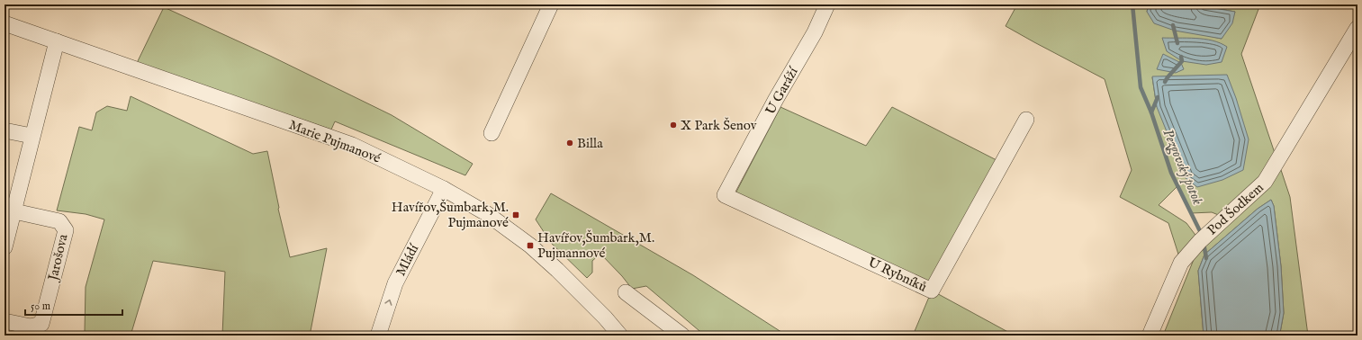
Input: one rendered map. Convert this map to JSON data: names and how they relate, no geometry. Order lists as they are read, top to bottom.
{
  "streets": {
    "street": [
      "U Garáží",
      "Marie Pujmanové",
      "Pod Šodkem",
      "Jarošova",
      "Mládí",
      "U Rybníků"
    ]
  },
  "crossings": [
    ["U Garáží", "U Rybníků"],
    ["Marie Pujmanové", "Mládí"]
  ],
  "one_way": ["Mládí"],
  "water": ["Pezgovský potok"],
  "places": {
    "other": ["X Park Šenov", "Billa"],
    "transit": ["Havířov,Šumbark,M. Pujmanové", "Havířov,Šumbark,M. Pujmannové"]
  },
  "scale_bar": "50 m"
}
